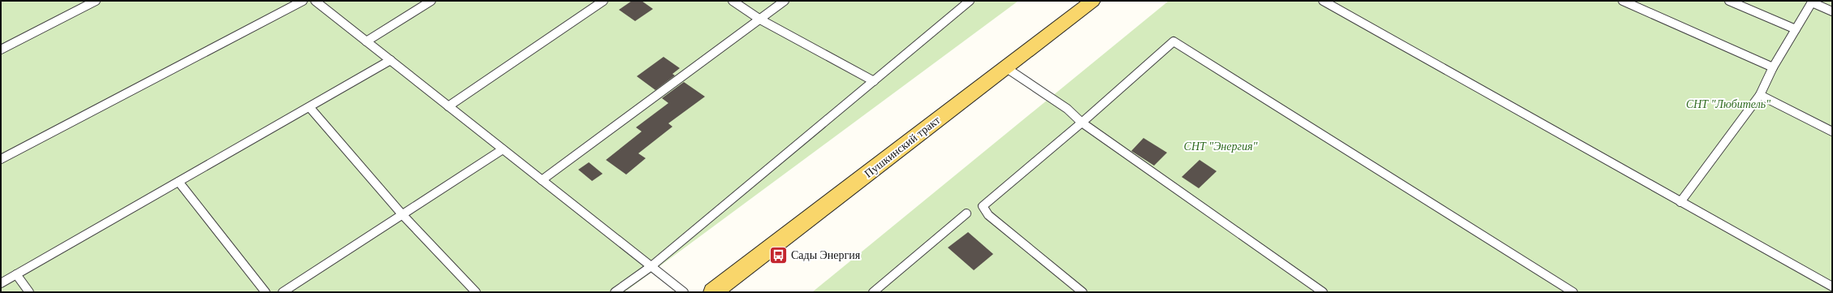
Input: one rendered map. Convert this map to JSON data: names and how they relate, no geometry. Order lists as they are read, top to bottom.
{
  "streets": {
    "main road": ["Пушкинский тракт"]
  },
  "parks": ["СНТ \"Любитель\"", "СНТ \"Энергия\""],
  "places": {
    "bus stop": ["Сады Энергия"]
  }
}
